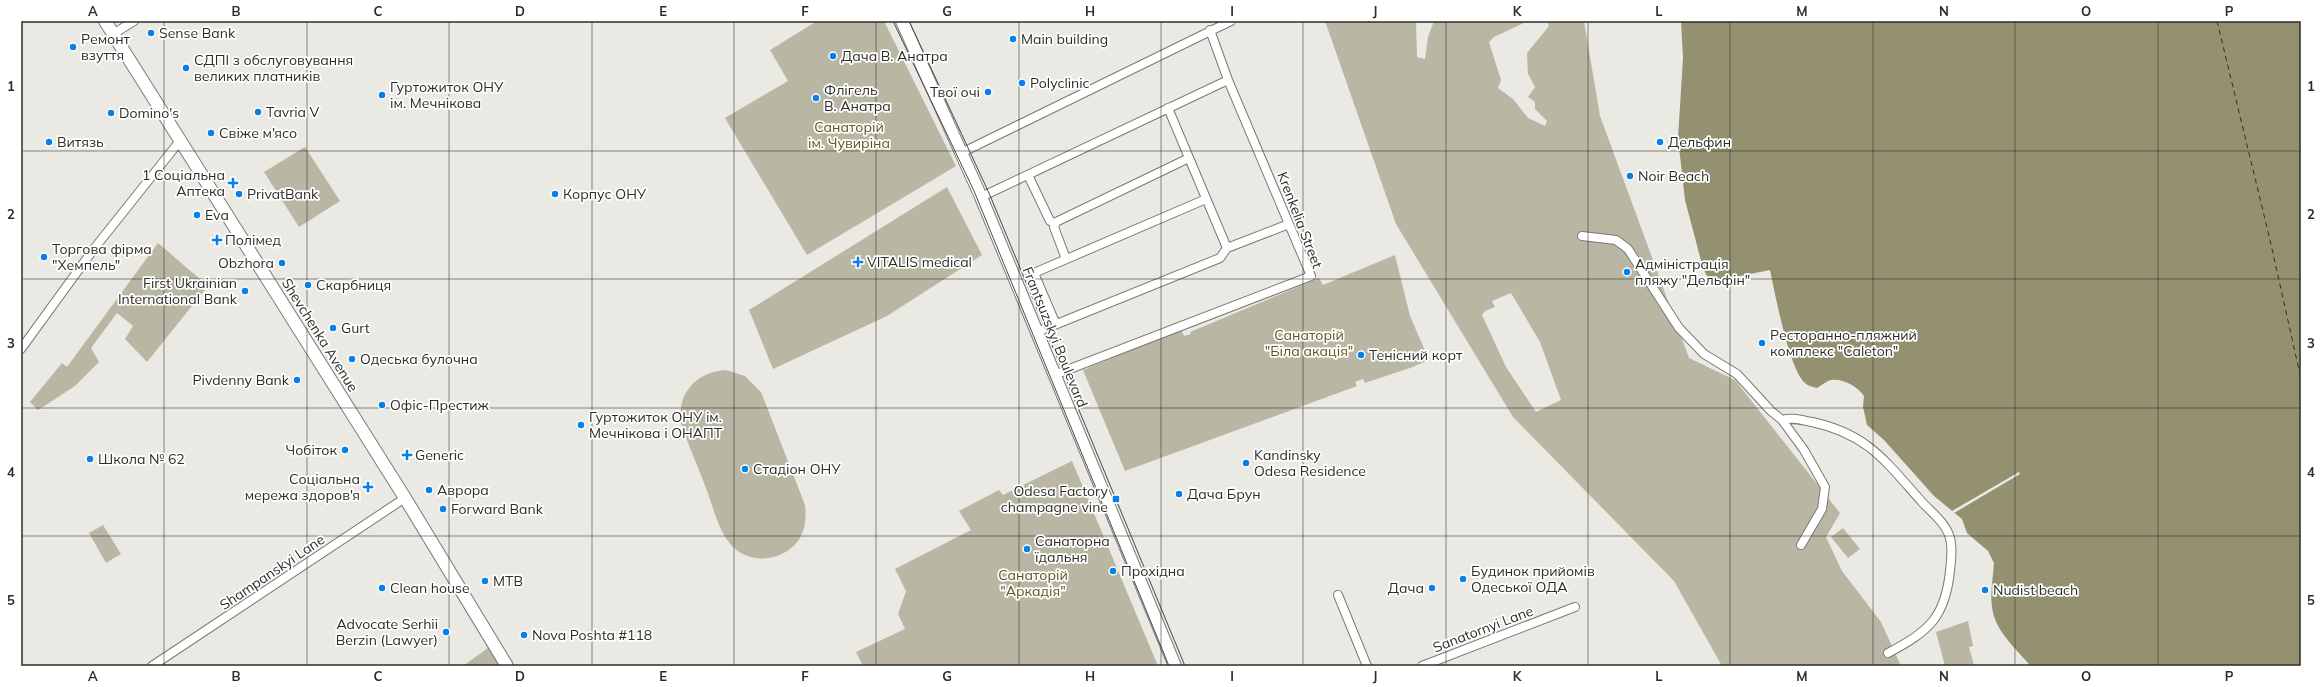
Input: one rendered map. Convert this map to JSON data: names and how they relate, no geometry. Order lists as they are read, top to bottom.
{
  "streets": {
    "main road": ["Shevchenka Avenue", "Frantsuzskyi Boulevard"],
    "street": ["Krenkelia Street", "Shampanskyi Lane", "Sanatornyi Lane"]
  },
  "crossings": [
    ["Krenkelia Street", "Frantsuzskyi Boulevard"],
    ["Shevchenka Avenue", "Shampanskyi Lane"]
  ],
  "parks": ["Санаторій ім. Чувиріна", "Санаторій \"Біла акація\"", "Санаторій \"Аркадія\""],
  "places": {
    "other": [
      "Sense Bank",
      "Main building",
      "Ремонт взуття",
      "Дача В. Анатра",
      "СДПІ з обслуговування великих платників",
      "Polyclinic",
      "Твої очі",
      "Гуртожиток ОНУ ім. Мечнікова",
      "Флігель В. Анатра",
      "Tavria V",
      "Domino's",
      "Свіже м'ясо",
      "Витязь",
      "Дельфин",
      "Noir Beach",
      "PrivatBank",
      "Корпус ОНУ",
      "Eva",
      "Торгова фірма \"Хемпель\"",
      "Obzhora",
      "Адміністрація пляжу \"Дельфін\"",
      "Скарбниця",
      "First Ukrainian International Bank",
      "Gurt",
      "Ресторанно-пляжний комплекс \"Caleton\"",
      "Тенісний корт",
      "Одеська булочна",
      "Pivdenny Bank",
      "Офіс-Престиж",
      "Гуртожиток ОНУ ім. Мечнікова і ОНАПТ",
      "Чобіток",
      "Школа № 62",
      "Kandinsky Odesa Residence",
      "Стадіон ОНУ",
      "Аврора",
      "Дача Брун",
      "Forward Bank",
      "Санаторна їдальня",
      "Прохідна",
      "Будинок прийомів Одеської ОДА",
      "МТВ",
      "Clean house",
      "Дача",
      "Nudist beach",
      "Advocate Serhii Berzin (Lawyer)",
      "Nova Poshta #118"
    ],
    "health": [
      "1 Соціальна Аптека",
      "Полімед",
      "VITALIS medical",
      "Generic",
      "Соціальна мережа здоров'я"
    ],
    "transit": ["Odesa Factory champagne vine"]
  },
  "grid": {
    "columns": [
      "A",
      "B",
      "C",
      "D",
      "E",
      "F",
      "G",
      "H",
      "I",
      "J",
      "K",
      "L",
      "M",
      "N",
      "O",
      "P"
    ],
    "rows": [
      "1",
      "2",
      "3",
      "4",
      "5"
    ]
  }
}
